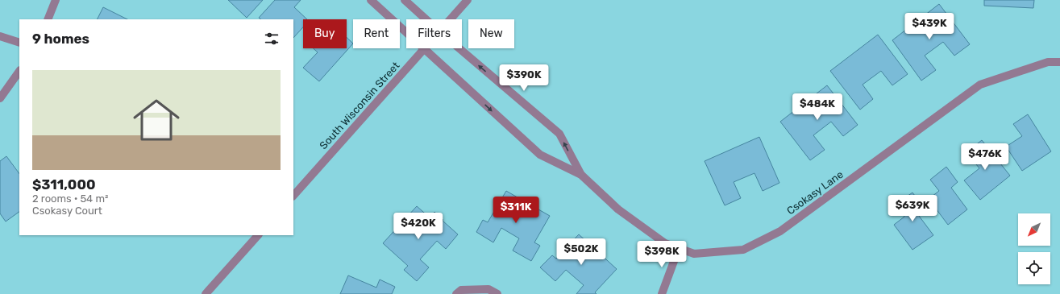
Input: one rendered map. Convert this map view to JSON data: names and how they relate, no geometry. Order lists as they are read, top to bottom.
{
  "streets": {
    "street": ["South Wisconsin Street", "Csokasy Lane"]
  },
  "crossings": [
    ["South Wisconsin Street", "Csokasy Lane"]
  ],
  "north": "bottom left",
  "page": {
    "price": [
      "$439K",
      "$390K",
      "$484K",
      "$476K",
      "$639K",
      "$311K",
      "$420K",
      "$502K",
      "$398K"
    ],
    "chip": [
      "Buy",
      "Rent",
      "Filters",
      "New"
    ],
    "heading": "9 homes",
    "list": [
      {
        "name": "$311,000",
        "note": "2 rooms · 54 m² · Csokasy Court"
      }
    ]
  }
}
